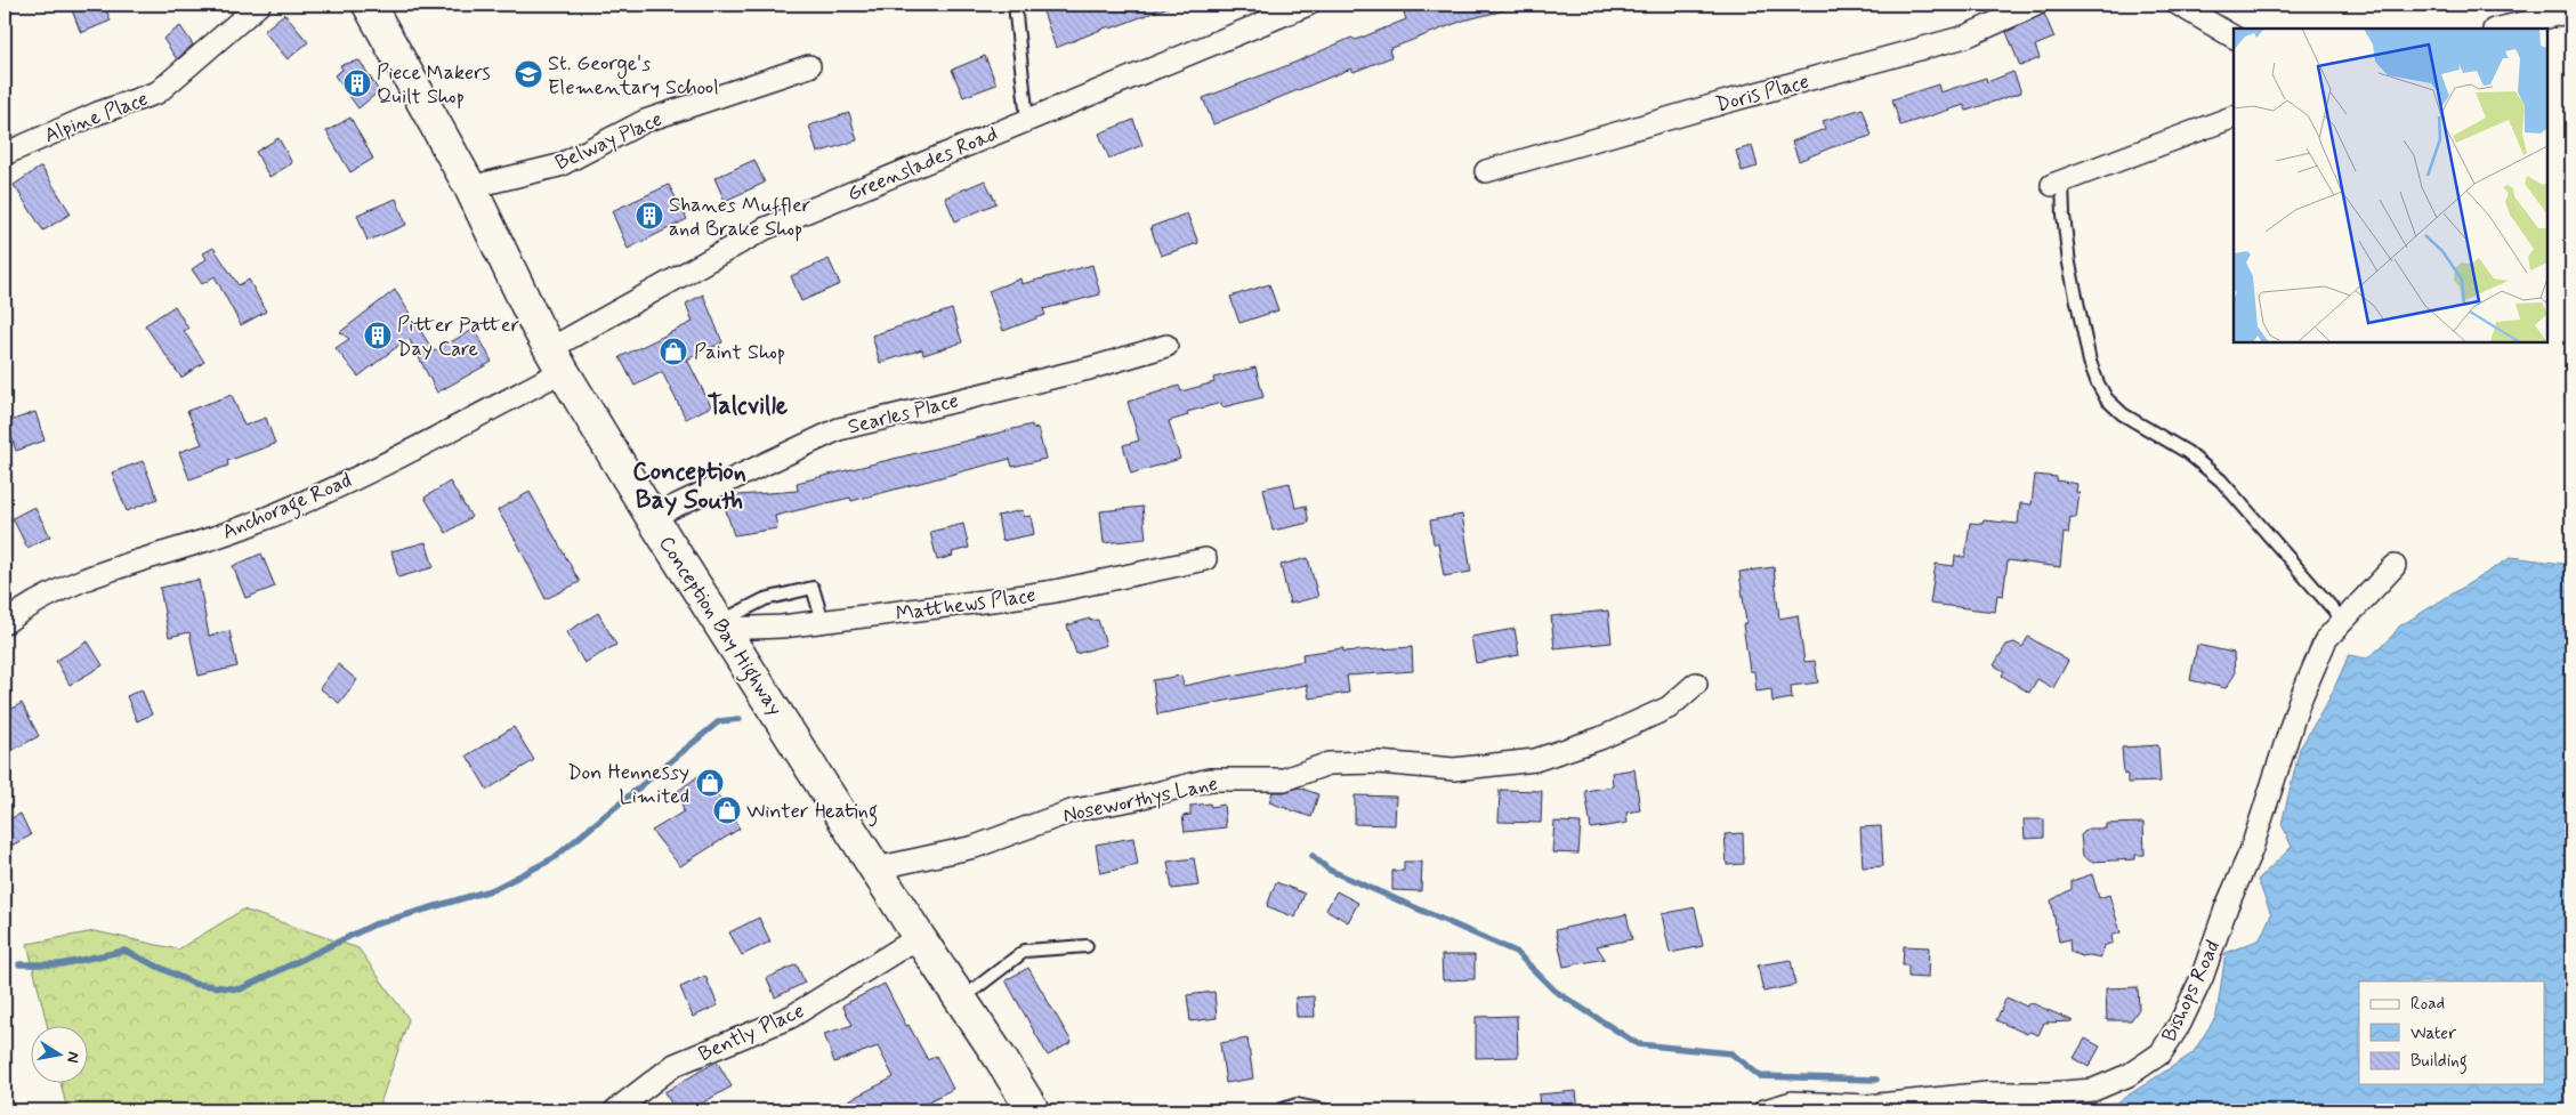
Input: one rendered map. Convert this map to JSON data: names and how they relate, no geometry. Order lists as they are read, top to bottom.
{
  "streets": {
    "main road": ["Conception Bay Highway"],
    "street": [
      "Doris Place",
      "Alpine Place",
      "Belway Place",
      "Greenslades Road",
      "Searles Place",
      "Anchorage Road",
      "Matthews Place",
      "Noseworthys Lane",
      "Bishops Road",
      "Bently Place"
    ]
  },
  "crossings": [
    ["Belway Place", "Conception Bay Highway"],
    ["Greenslades Road", "Anchorage Road"],
    ["Greenslades Road", "Conception Bay Highway"],
    ["Searles Place", "Conception Bay Highway"],
    ["Anchorage Road", "Conception Bay Highway"],
    ["Matthews Place", "Conception Bay Highway"],
    ["Conception Bay Highway", "Noseworthys Lane"],
    ["Conception Bay Highway", "Bently Place"]
  ],
  "districts": ["Talcville", "Conception Bay South"],
  "places": {
    "school or university": ["St. George's Elementary School"],
    "building": ["Piece Makers Quilt Shop", "Shanes Muffler and Brake Shop", "Pitter Patter Day Care"],
    "shop": ["Paint Shop", "Don Hennessy Limited", "Winter Heating"]
  },
  "legend": ["Road", "Water", "Building"],
  "north": "right"
}
